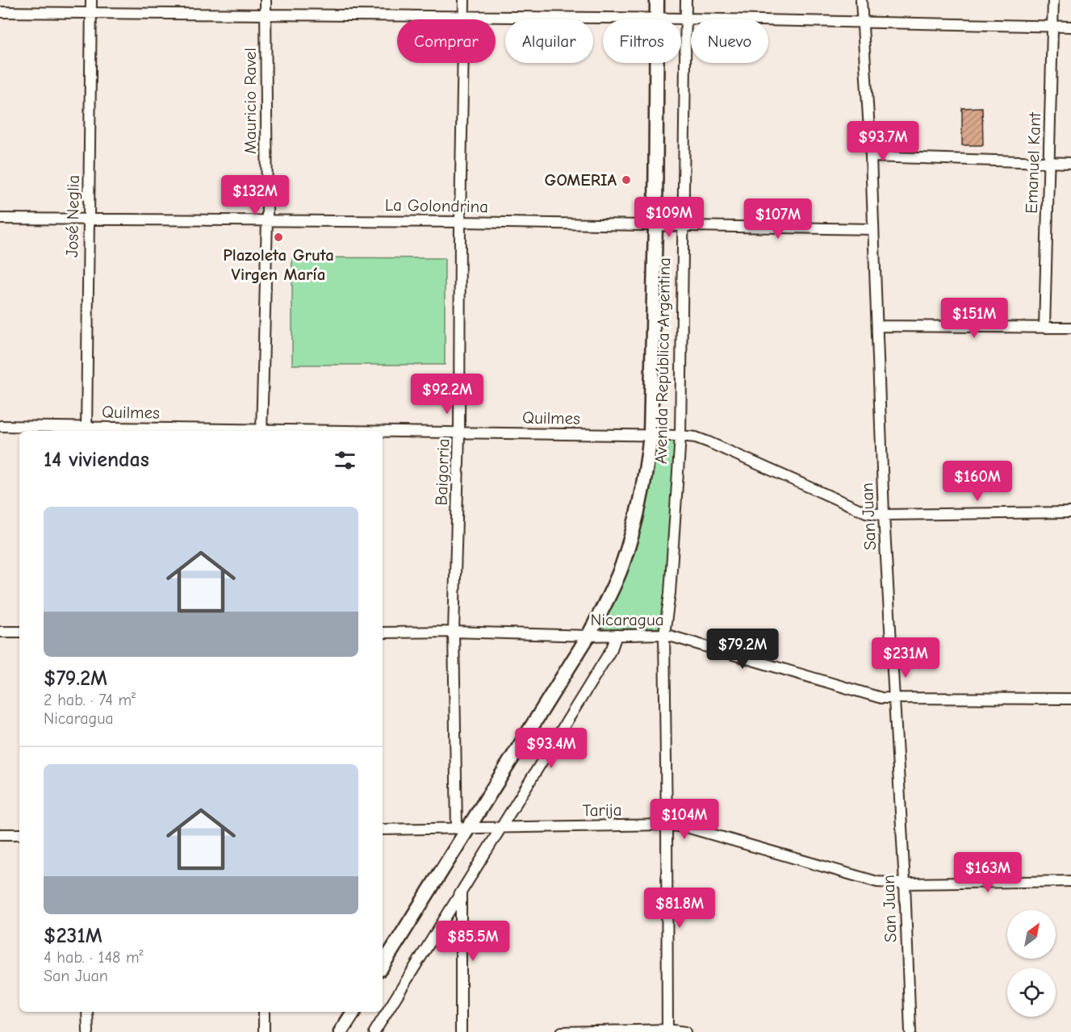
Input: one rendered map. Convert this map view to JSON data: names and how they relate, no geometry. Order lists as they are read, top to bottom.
{
  "streets": {
    "main road": ["Avenida República Argentina"],
    "street": [
      "Mauricio Ravel",
      "Emanuel Kant",
      "La Golondrina",
      "José Neglia",
      "Quilmes",
      "Baigorria",
      "San Juan",
      "Nicaragua",
      "Tarija"
    ]
  },
  "crossings": [
    ["Mauricio Ravel", "La Golondrina"],
    ["La Golondrina", "José Neglia"],
    ["La Golondrina", "Avenida República Argentina"],
    ["La Golondrina", "Baigorria"],
    ["La Golondrina", "San Juan"],
    ["José Neglia", "Quilmes"],
    ["Avenida República Argentina", "Quilmes"],
    ["Avenida República Argentina", "Baigorria"],
    ["Avenida República Argentina", "Nicaragua"],
    ["Avenida República Argentina", "Tarija"],
    ["Quilmes", "Baigorria"],
    ["Quilmes", "San Juan"],
    ["Baigorria", "Nicaragua"],
    ["Baigorria", "Tarija"],
    ["San Juan", "Nicaragua"],
    ["San Juan", "Tarija"]
  ],
  "places": ["GOMERIA", "Plazoleta Gruta Virgen María"],
  "north": "top right",
  "page": {
    "chip": [
      "Comprar",
      "Alquilar",
      "Filtros",
      "Nuevo"
    ],
    "price": [
      "$93.7M",
      "$132M",
      "$109M",
      "$107M",
      "$151M",
      "$92.2M",
      "$160M",
      "$79.2M",
      "$231M",
      "$93.4M",
      "$104M",
      "$163M",
      "$81.8M",
      "$85.5M"
    ],
    "heading": "14 viviendas",
    "list": [
      {
        "name": "$79.2M",
        "note": "2 hab. · 74 m² · Nicaragua"
      },
      {
        "name": "$231M",
        "note": "4 hab. · 148 m² · San Juan"
      }
    ]
  }
}
